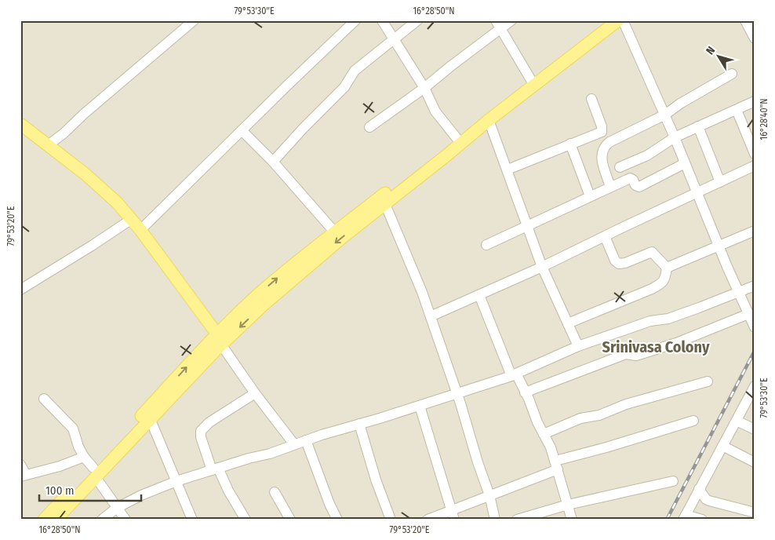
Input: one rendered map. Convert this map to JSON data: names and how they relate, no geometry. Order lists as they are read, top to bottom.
{
  "districts": ["Srinivasa Colony"],
  "scale_bar": "100 m",
  "north": "top left",
  "coordinates": [
    "79°53'30\"E",
    "16°28'50\"N",
    "16°28'40\"N",
    "79°53'20\"E"
  ]
}
